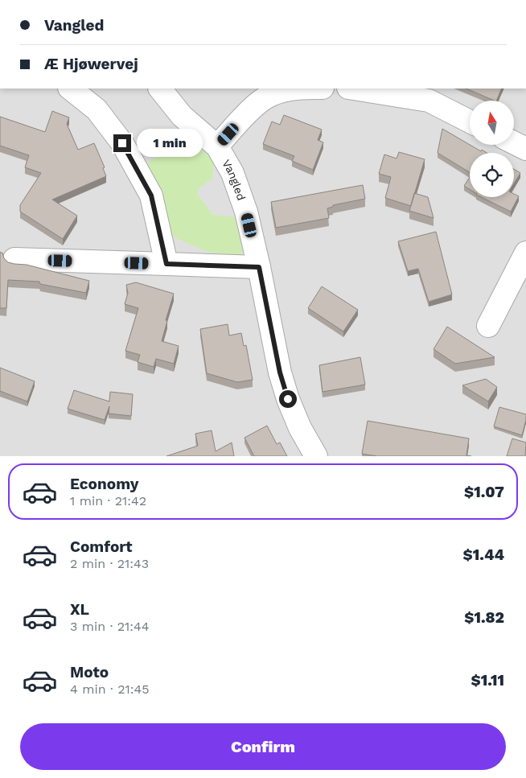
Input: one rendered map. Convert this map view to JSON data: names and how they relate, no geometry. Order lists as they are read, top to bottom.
{
  "streets": {
    "street": ["Vangled"]
  },
  "north": "top",
  "page": {
    "banner": ["Vangled", "Æ Hjøwervej"],
    "bubble": "1 min",
    "list": [
      {
        "name": "Economy",
        "note": "1 min · 21:42",
        "value": "$1.07"
      },
      {
        "name": "Comfort",
        "note": "2 min · 21:43",
        "value": "$1.44"
      },
      {
        "name": "XL",
        "note": "3 min · 21:44",
        "value": "$1.82"
      },
      {
        "name": "Moto",
        "note": "4 min · 21:45",
        "value": "$1.11"
      }
    ],
    "buttons": "Confirm"
  }
}
